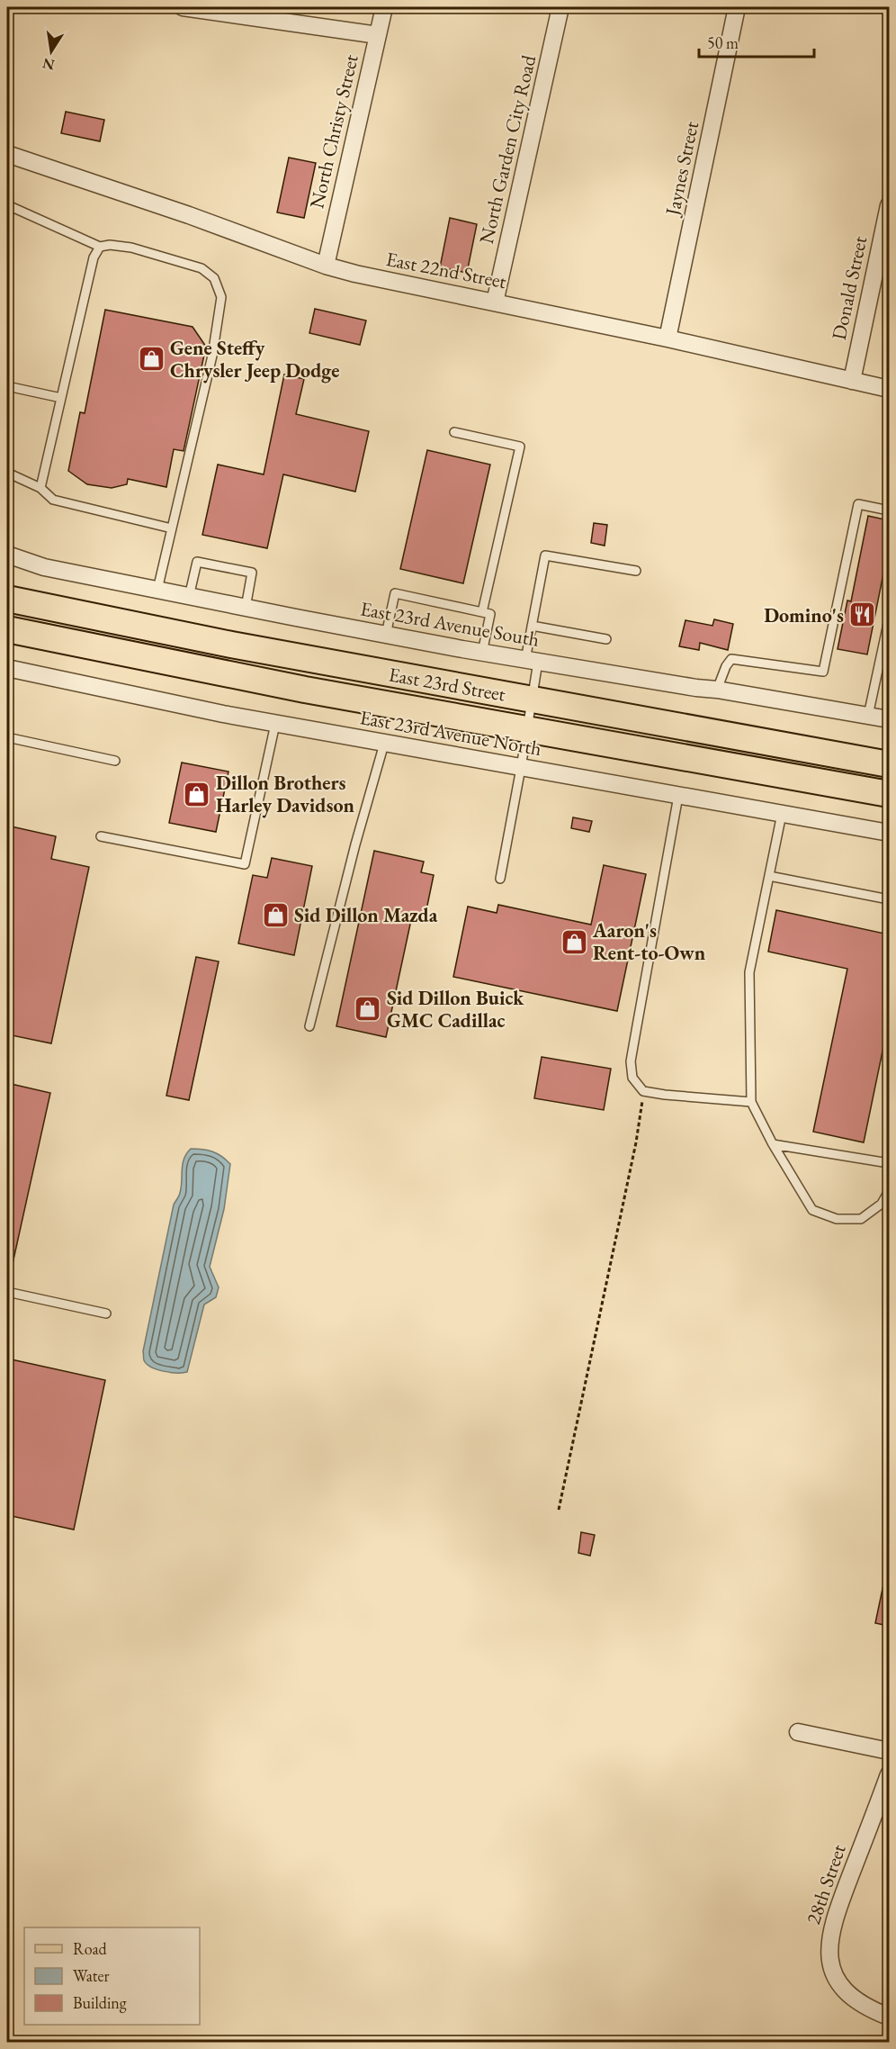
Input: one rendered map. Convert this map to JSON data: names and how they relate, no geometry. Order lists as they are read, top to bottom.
{
  "streets": {
    "main road": ["East 23rd Street"],
    "street": [
      "North Christy Street",
      "North Garden City Road",
      "Jaynes Street",
      "East 22nd Street",
      "Donald Street",
      "East 23rd Avenue South",
      "East 23rd Avenue North",
      "28th Street"
    ]
  },
  "crossings": [
    ["North Christy Street", "East 22nd Street"],
    ["North Garden City Road", "East 22nd Street"],
    ["Jaynes Street", "East 22nd Street"],
    ["East 22nd Street", "Donald Street"]
  ],
  "places": {
    "shop": [
      "Gene Steffy Chrysler Jeep Dodge",
      "Dillon Brothers Harley Davidson",
      "Sid Dillon Mazda",
      "Aaron's Rent-to-Own",
      "Sid Dillon Buick GMC Cadillac"
    ],
    "restaurant": ["Domino's"]
  },
  "legend": ["Road", "Water", "Building"],
  "scale_bar": "50 m",
  "north": "bottom"
}
